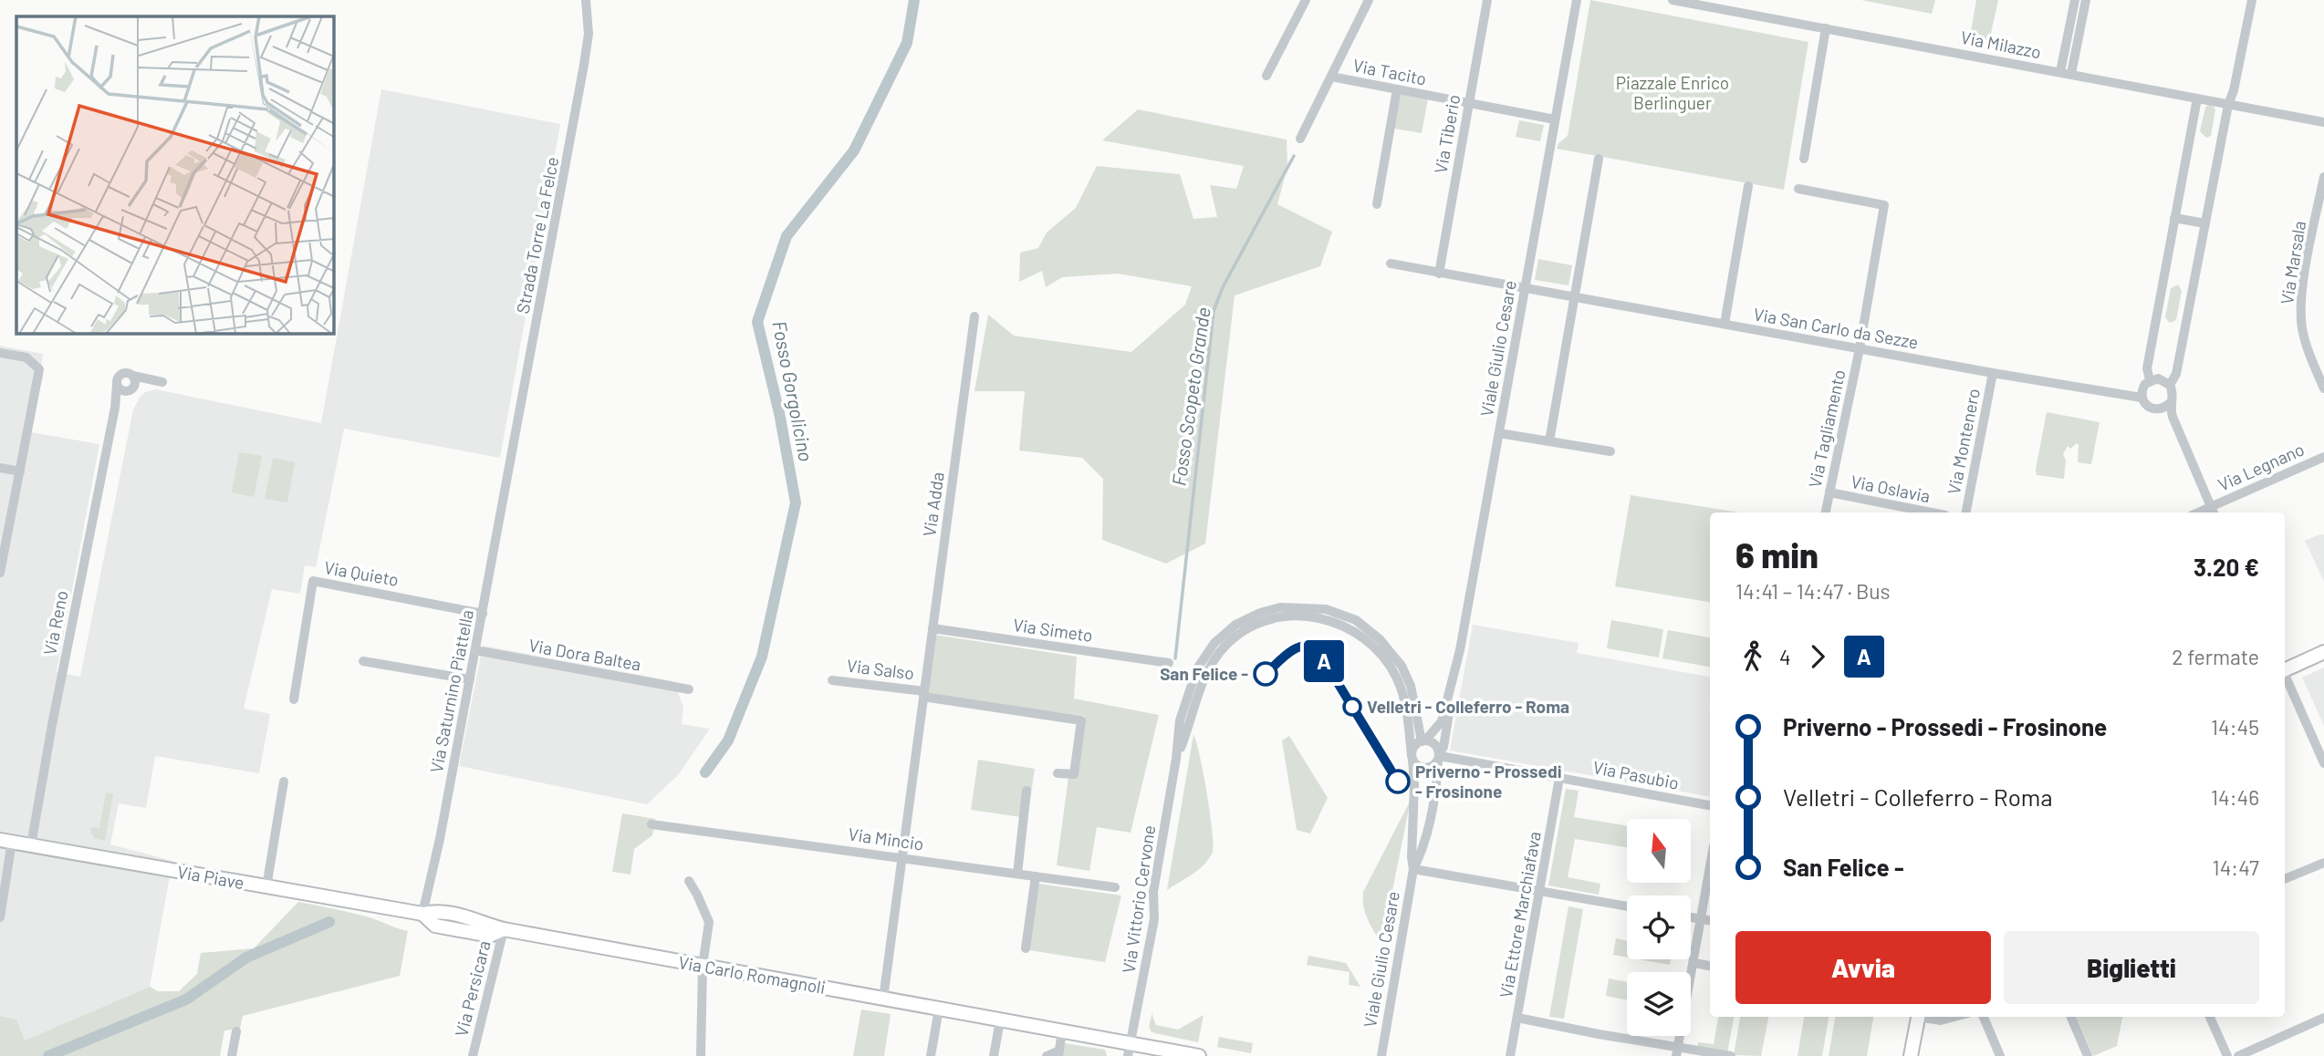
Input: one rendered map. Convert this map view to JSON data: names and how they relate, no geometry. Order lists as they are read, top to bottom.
{
  "streets": {
    "main road": ["Via Piave", "Via Carlo Romagnoli"],
    "street": [
      "Via Milazzo",
      "Via Tacito",
      "Via Tiberio",
      "Strada Torre La Felce",
      "Via Marsala",
      "Via San Carlo da Sezze",
      "Viale Giulio Cesare",
      "Via Tagliamento",
      "Via Montenero",
      "Via Legnano",
      "Via Oslavia",
      "Via Adda",
      "Via Quieto",
      "Via Reno",
      "Via Simeto",
      "Via Dora Baltea",
      "Via Salso",
      "Via Saturnino Piattella",
      "Via Pasubio",
      "Via Mincio",
      "Via Vittorio Cervone",
      "Via Ettore Marchiafava",
      "Via Persicara"
    ]
  },
  "crossings": [
    ["Via Tacito", "Via Tiberio"],
    ["Via Tacito", "Viale Giulio Cesare"],
    ["Via Tiberio", "Via San Carlo da Sezze"],
    ["Strada Torre La Felce", "Via Saturnino Piattella"],
    ["Via San Carlo da Sezze", "Viale Giulio Cesare"],
    ["Via San Carlo da Sezze", "Via Tagliamento"],
    ["Via San Carlo da Sezze", "Via Montenero"],
    ["Viale Giulio Cesare", "Via Pasubio"],
    ["Viale Giulio Cesare", "Via Vittorio Cervone"],
    ["Via Tagliamento", "Via Oslavia"],
    ["Via Adda", "Via Simeto"],
    ["Via Adda", "Via Salso"],
    ["Via Adda", "Via Mincio"],
    ["Via Adda", "Via Carlo Romagnoli"],
    ["Via Quieto", "Via Saturnino Piattella"],
    ["Via Reno", "Via Piave"],
    ["Via Dora Baltea", "Via Saturnino Piattella"],
    ["Via Saturnino Piattella", "Via Piave"],
    ["Via Pasubio", "Via Vittorio Cervone"],
    ["Via Pasubio", "Via Ettore Marchiafava"],
    ["Via Piave", "Via Carlo Romagnoli"],
    ["Via Piave", "Via Persicara"],
    ["Via Vittorio Cervone", "Via Carlo Romagnoli"],
    ["Via Carlo Romagnoli", "Via Persicara"]
  ],
  "water": ["Fosso Gorgolicino", "Fosso Scopeto Grande"],
  "parks": ["Piazzale Enrico Berlinguer"],
  "places": ["San Felice -", "Velletri - Colleferro - Roma", "Priverno - Prossedi - Frosinone"],
  "lines": ["bus line A"],
  "north": "top",
  "page": {
    "on_map": "A",
    "heading": ["6 min", "14:41 – 14:47 · Bus", "3.20 €"],
    "legs": ["4", "A", "2 fermate"],
    "list": [
      {
        "name": "Priverno - Prossedi - Frosinone",
        "value": "14:45"
      },
      {
        "name": "Velletri - Colleferro - Roma",
        "value": "14:46"
      },
      {
        "name": "San Felice -",
        "value": "14:47"
      }
    ],
    "buttons": ["Avvia", "Biglietti"]
  }
}
